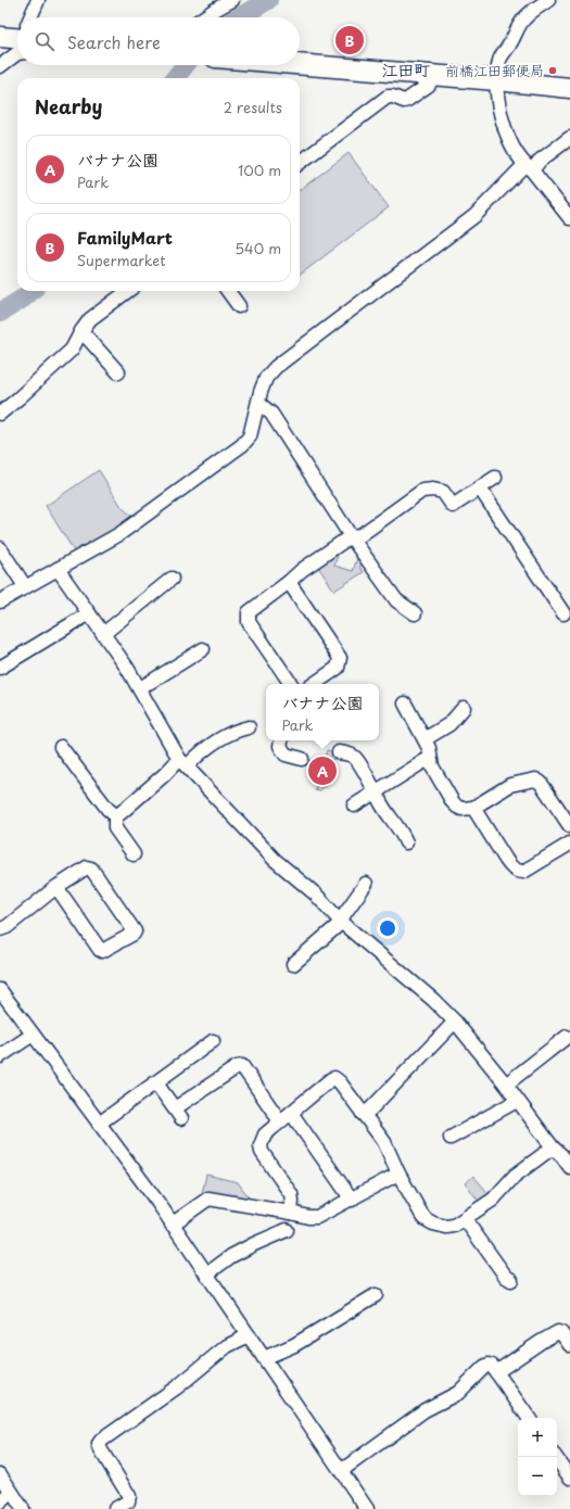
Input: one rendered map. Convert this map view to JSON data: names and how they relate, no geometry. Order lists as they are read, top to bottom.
{
  "districts": ["江田町"],
  "places": ["前橋江田郵便局"],
  "page": {
    "search": "Search here",
    "pins": ["B", "A"],
    "heading": ["Nearby", "2 results"],
    "list": [
      {
        "mark": "A",
        "name": "バナナ公園",
        "note": "Park",
        "value": "100 m"
      },
      {
        "mark": "B",
        "name": "FamilyMart",
        "note": "Supermarket",
        "value": "540 m"
      }
    ],
    "popup": ["バナナ公園", "Park"],
    "map_buttons": ["+", "−"]
  }
}
